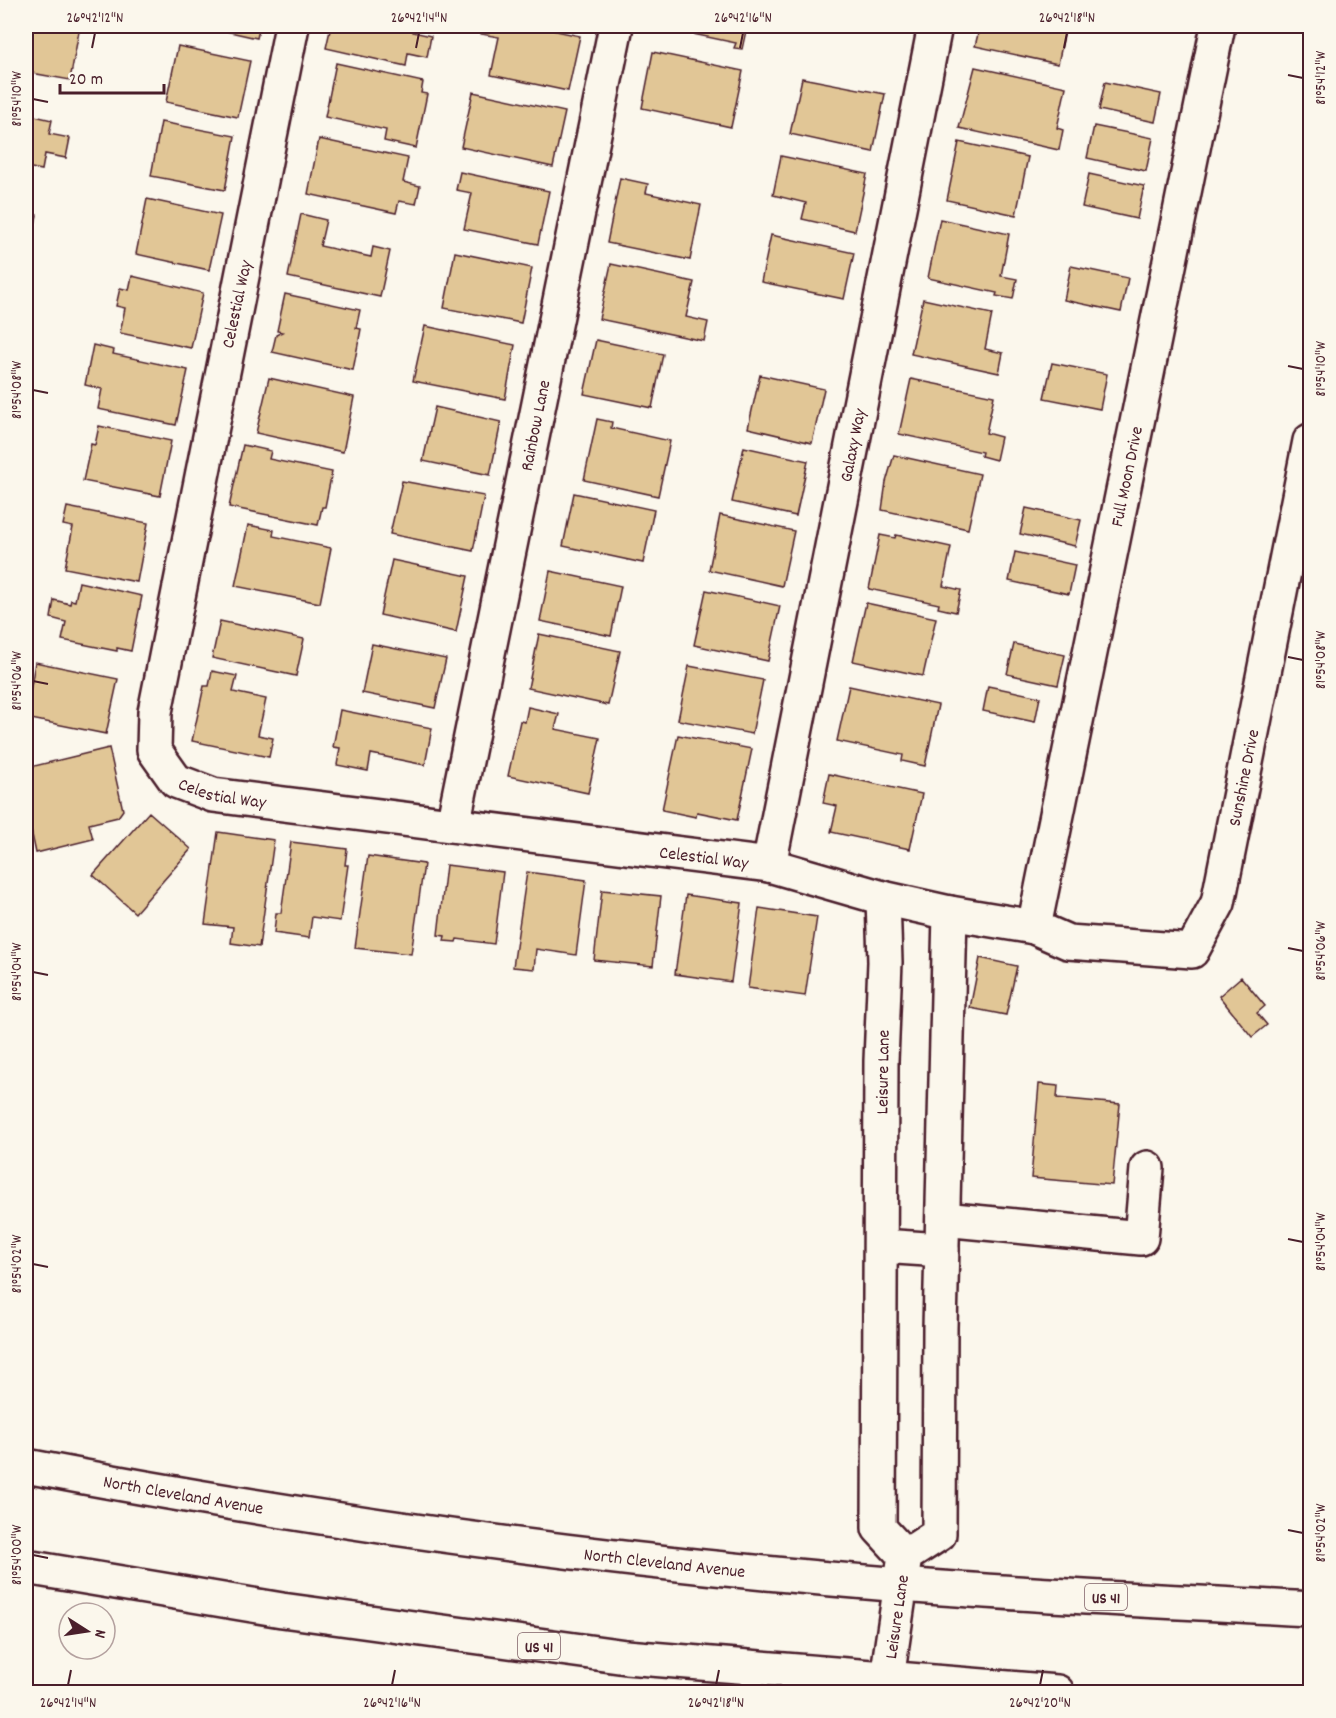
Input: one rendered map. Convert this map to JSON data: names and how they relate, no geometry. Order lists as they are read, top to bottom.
{
  "streets": {
    "street": [
      "Celestial Way",
      "Rainbow Lane",
      "Galaxy Way",
      "Full Moon Drive",
      "Sunshine Drive",
      "Leisure Lane",
      "North Cleveland Avenue",
      "US 41"
    ]
  },
  "crossings": [
    ["Celestial Way", "Rainbow Lane"],
    ["Celestial Way", "Galaxy Way"],
    ["Celestial Way", "Full Moon Drive"],
    ["Celestial Way", "Sunshine Drive"],
    ["Celestial Way", "Leisure Lane"],
    ["Full Moon Drive", "Sunshine Drive"],
    ["Leisure Lane", "North Cleveland Avenue"],
    ["Leisure Lane", "US 41"]
  ],
  "scale_bar": "20 m",
  "north": "right",
  "coordinates": [
    "26°42'12\"N",
    "26°42'14\"N",
    "26°42'16\"N",
    "26°42'18\"N",
    "81°54'12\"W",
    "81°54'10\"W",
    "81°54'08\"W",
    "81°54'06\"W",
    "81°54'04\"W",
    "81°54'02\"W",
    "81°54'00\"W",
    "26°42'20\"N"
  ]
}
